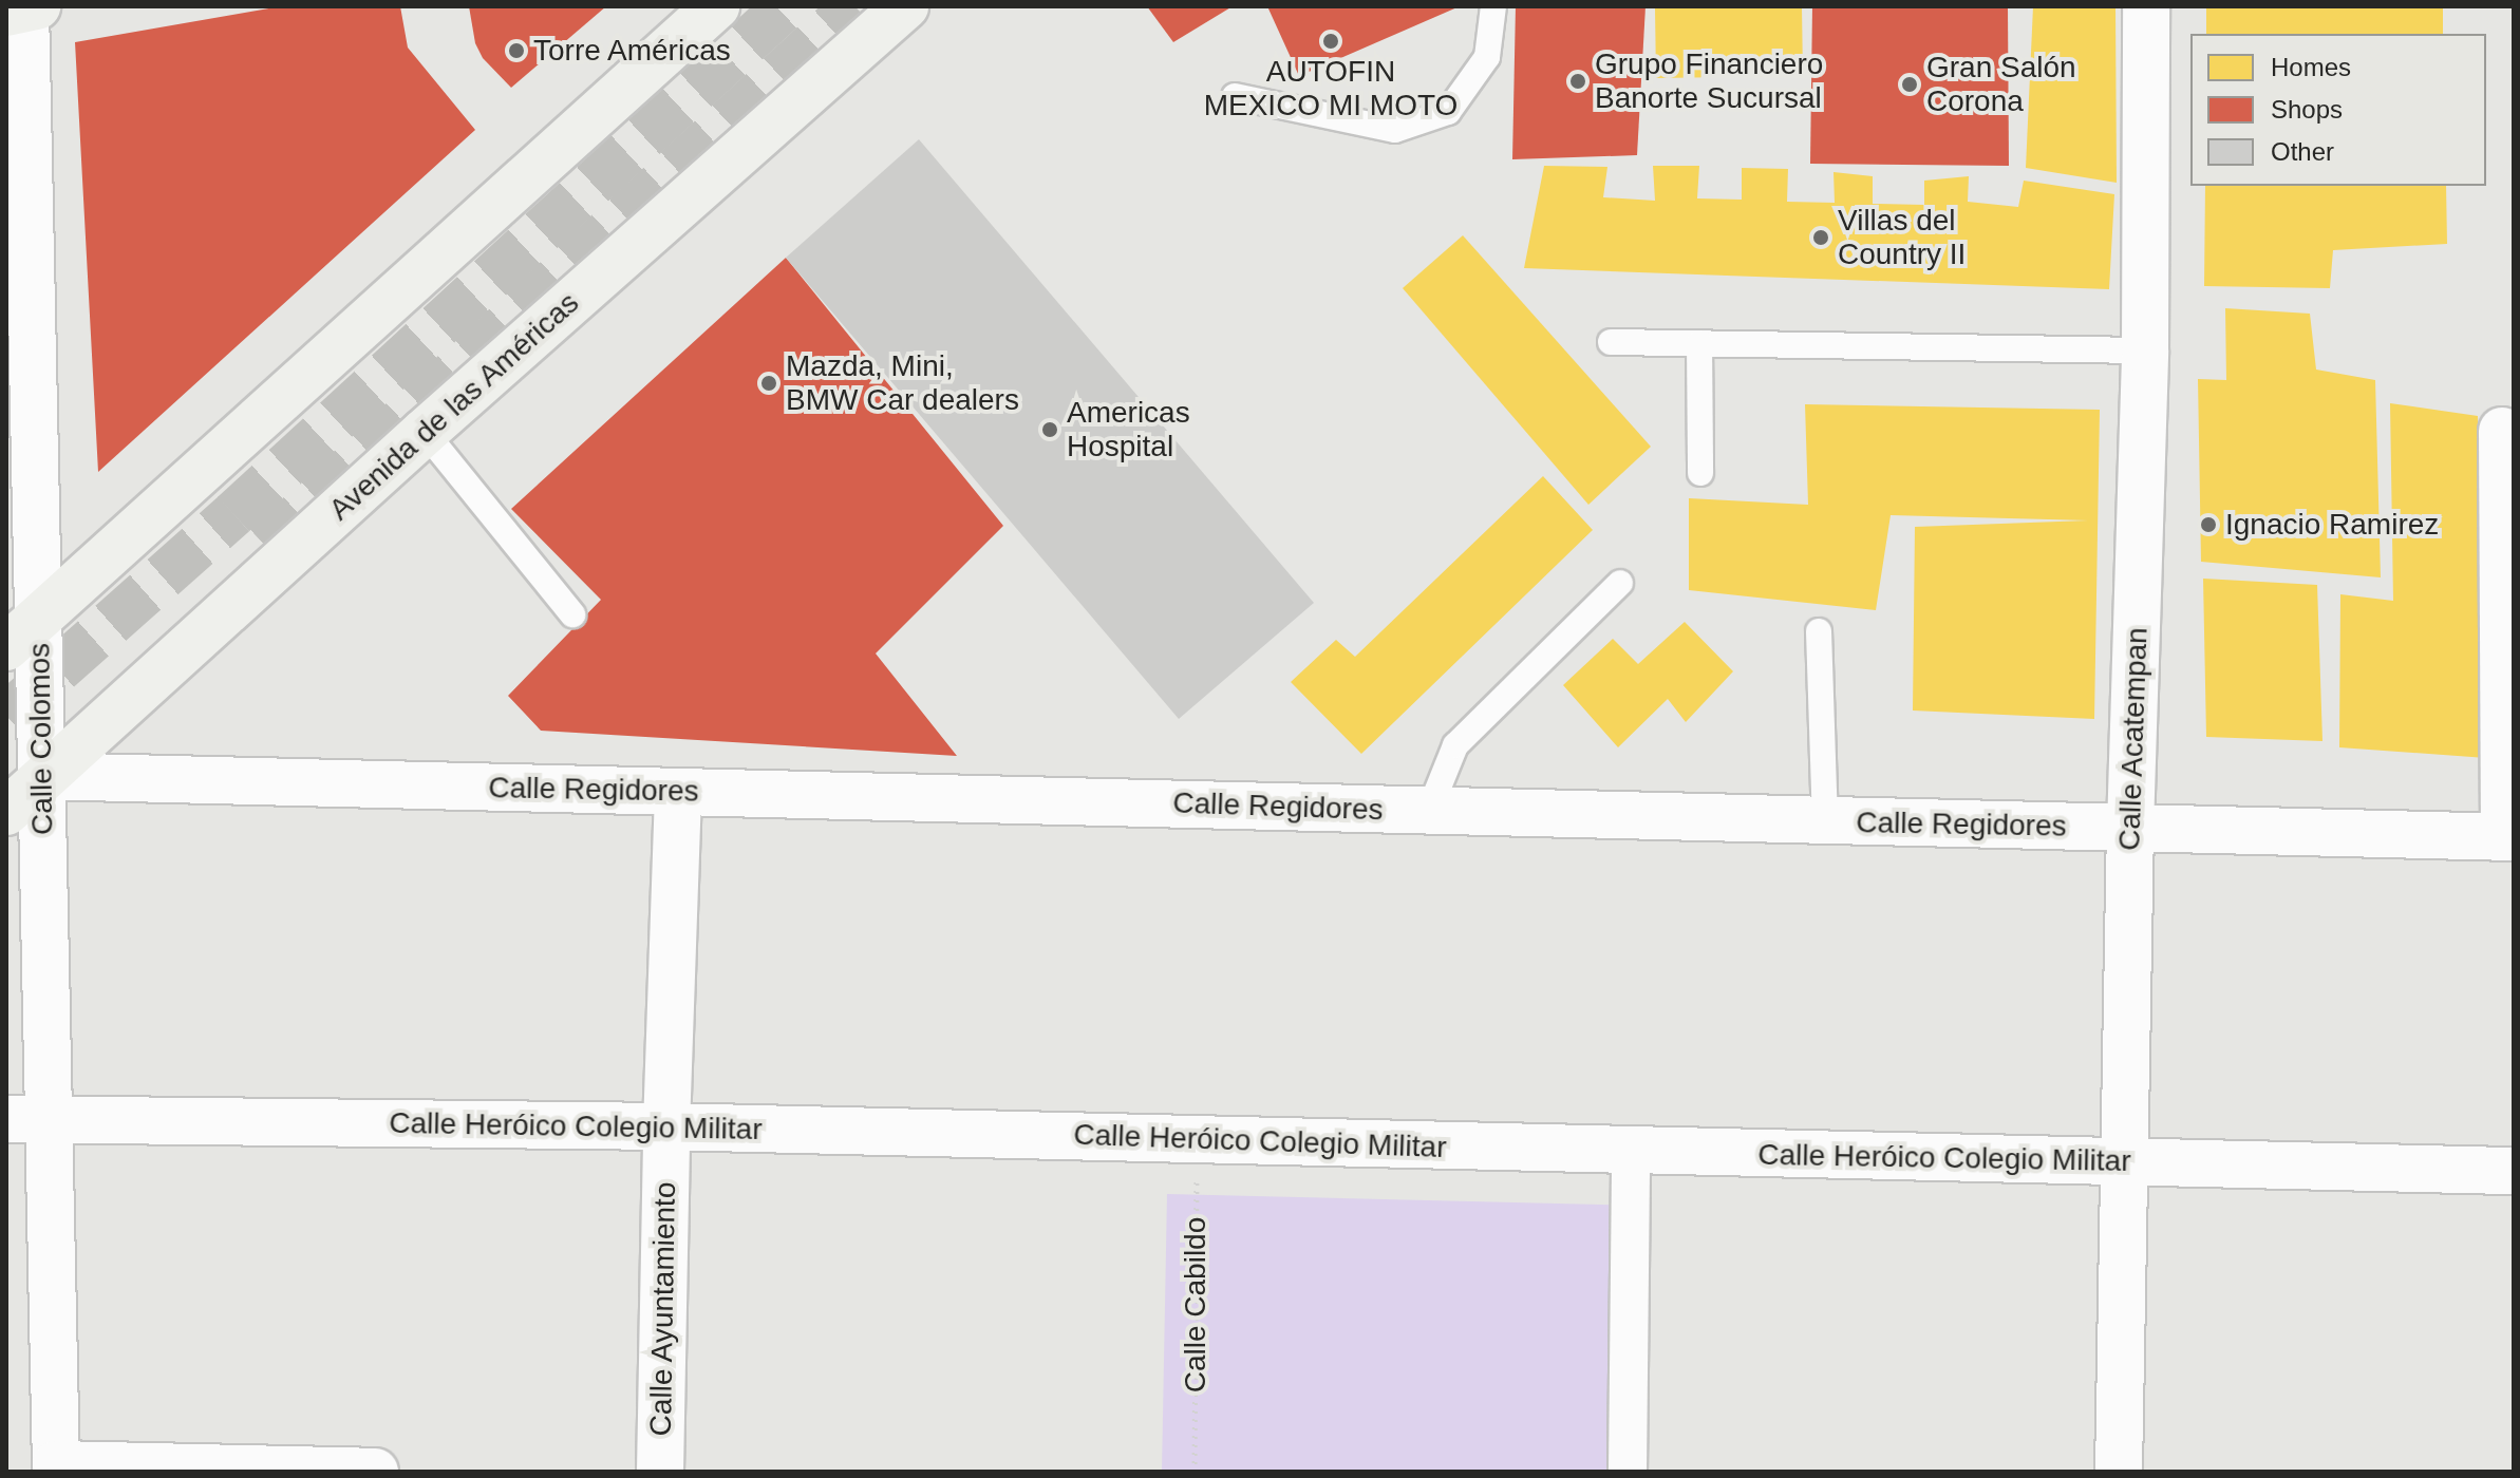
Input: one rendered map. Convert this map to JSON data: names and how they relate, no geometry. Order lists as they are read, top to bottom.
{
  "streets": {
    "main road": ["Avenida de las Américas"],
    "street": [
      "Calle Colomos",
      "Calle Acatempan",
      "Calle Regidores",
      "Calle Heróico Colegio Militar",
      "Calle Ayuntamiento"
    ],
    "path": ["Calle Cabildo"]
  },
  "crossings": [
    ["Avenida de las Américas", "Calle Colomos"],
    ["Avenida de las Américas", "Calle Regidores"],
    ["Calle Colomos", "Calle Regidores"],
    ["Calle Colomos", "Calle Heróico Colegio Militar"],
    ["Calle Acatempan", "Calle Regidores"],
    ["Calle Acatempan", "Calle Heróico Colegio Militar"],
    ["Calle Regidores", "Calle Ayuntamiento"],
    ["Calle Heróico Colegio Militar", "Calle Cabildo"],
    ["Calle Heróico Colegio Militar", "Calle Ayuntamiento"]
  ],
  "places": [
    "AUTOFIN MEXICO MI MOTO",
    "Torre Américas",
    "Grupo Financiero Banorte Sucursal",
    "Gran Salón Corona",
    "Villas del Country II",
    "Mazda, Mini, BMW Car dealers",
    "Americas Hospital",
    "Ignacio Ramirez"
  ],
  "legend": ["Homes", "Shops", "Other"]
}
